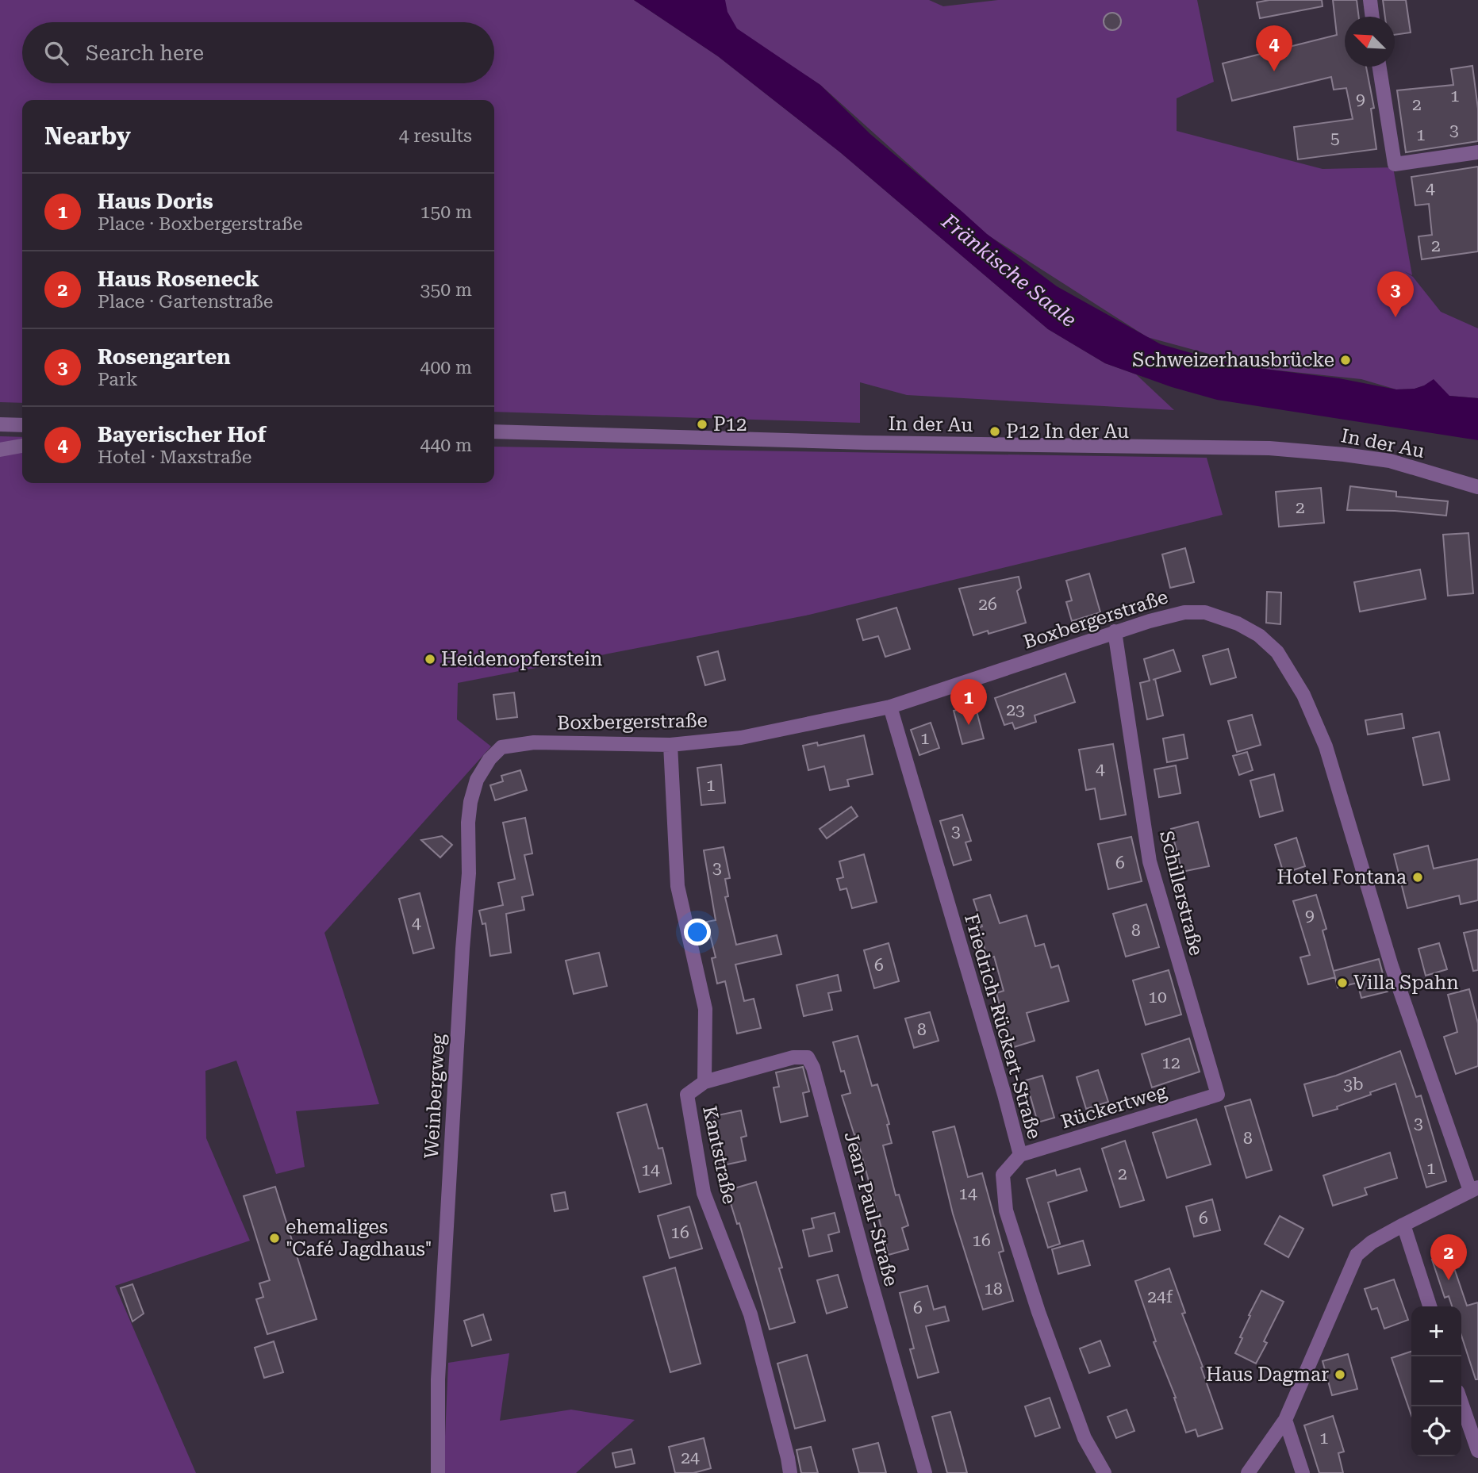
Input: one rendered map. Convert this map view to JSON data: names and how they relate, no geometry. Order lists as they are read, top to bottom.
{
  "streets": {
    "street": [
      "In der Au",
      "Boxbergerstraße",
      "Schillerstraße",
      "Friedrich-Rückert-Straße",
      "Weinbergweg",
      "Rückertweg",
      "Kantstraße",
      "Jean-Paul-Straße"
    ]
  },
  "crossings": [
    ["Boxbergerstraße", "Schillerstraße"],
    ["Boxbergerstraße", "Friedrich-Rückert-Straße"],
    ["Boxbergerstraße", "Weinbergweg"],
    ["Boxbergerstraße", "Kantstraße"],
    ["Schillerstraße", "Rückertweg"],
    ["Friedrich-Rückert-Straße", "Rückertweg"],
    ["Kantstraße", "Jean-Paul-Straße"]
  ],
  "water": ["Fränkische Saale"],
  "places": [
    "Schweizerhausbrücke",
    "P12",
    "P12 In der Au",
    "Heidenopferstein",
    "Hotel Fontana",
    "Villa Spahn",
    "ehemaliges \"Café Jagdhaus\"",
    "Haus Dagmar"
  ],
  "house_numbers": [
    "1",
    "9",
    "2",
    "3",
    "1",
    "5",
    "4",
    "2",
    "2",
    "26",
    "23",
    "1",
    "4",
    "1",
    "3",
    "6",
    "3",
    "9",
    "4",
    "8",
    "6",
    "10",
    "8",
    "12",
    "3b",
    "3",
    "8",
    "1",
    "14",
    "2",
    "14",
    "6",
    "16",
    "16",
    "18",
    "24f",
    "6",
    "1",
    "24"
  ],
  "north": "top left",
  "page": {
    "search": "Search here",
    "pins": [
      "4",
      "3",
      "1",
      "2"
    ],
    "heading": ["Nearby", "4 results"],
    "list": [
      {
        "mark": "1",
        "name": "Haus Doris",
        "note": "Place · Boxbergerstraße",
        "value": "150 m"
      },
      {
        "mark": "2",
        "name": "Haus Roseneck",
        "note": "Place · Gartenstraße",
        "value": "350 m"
      },
      {
        "mark": "3",
        "name": "Rosengarten",
        "note": "Park",
        "value": "400 m"
      },
      {
        "mark": "4",
        "name": "Bayerischer Hof",
        "note": "Hotel · Maxstraße",
        "value": "440 m"
      }
    ],
    "map_buttons": ["+", "−"]
  }
}
